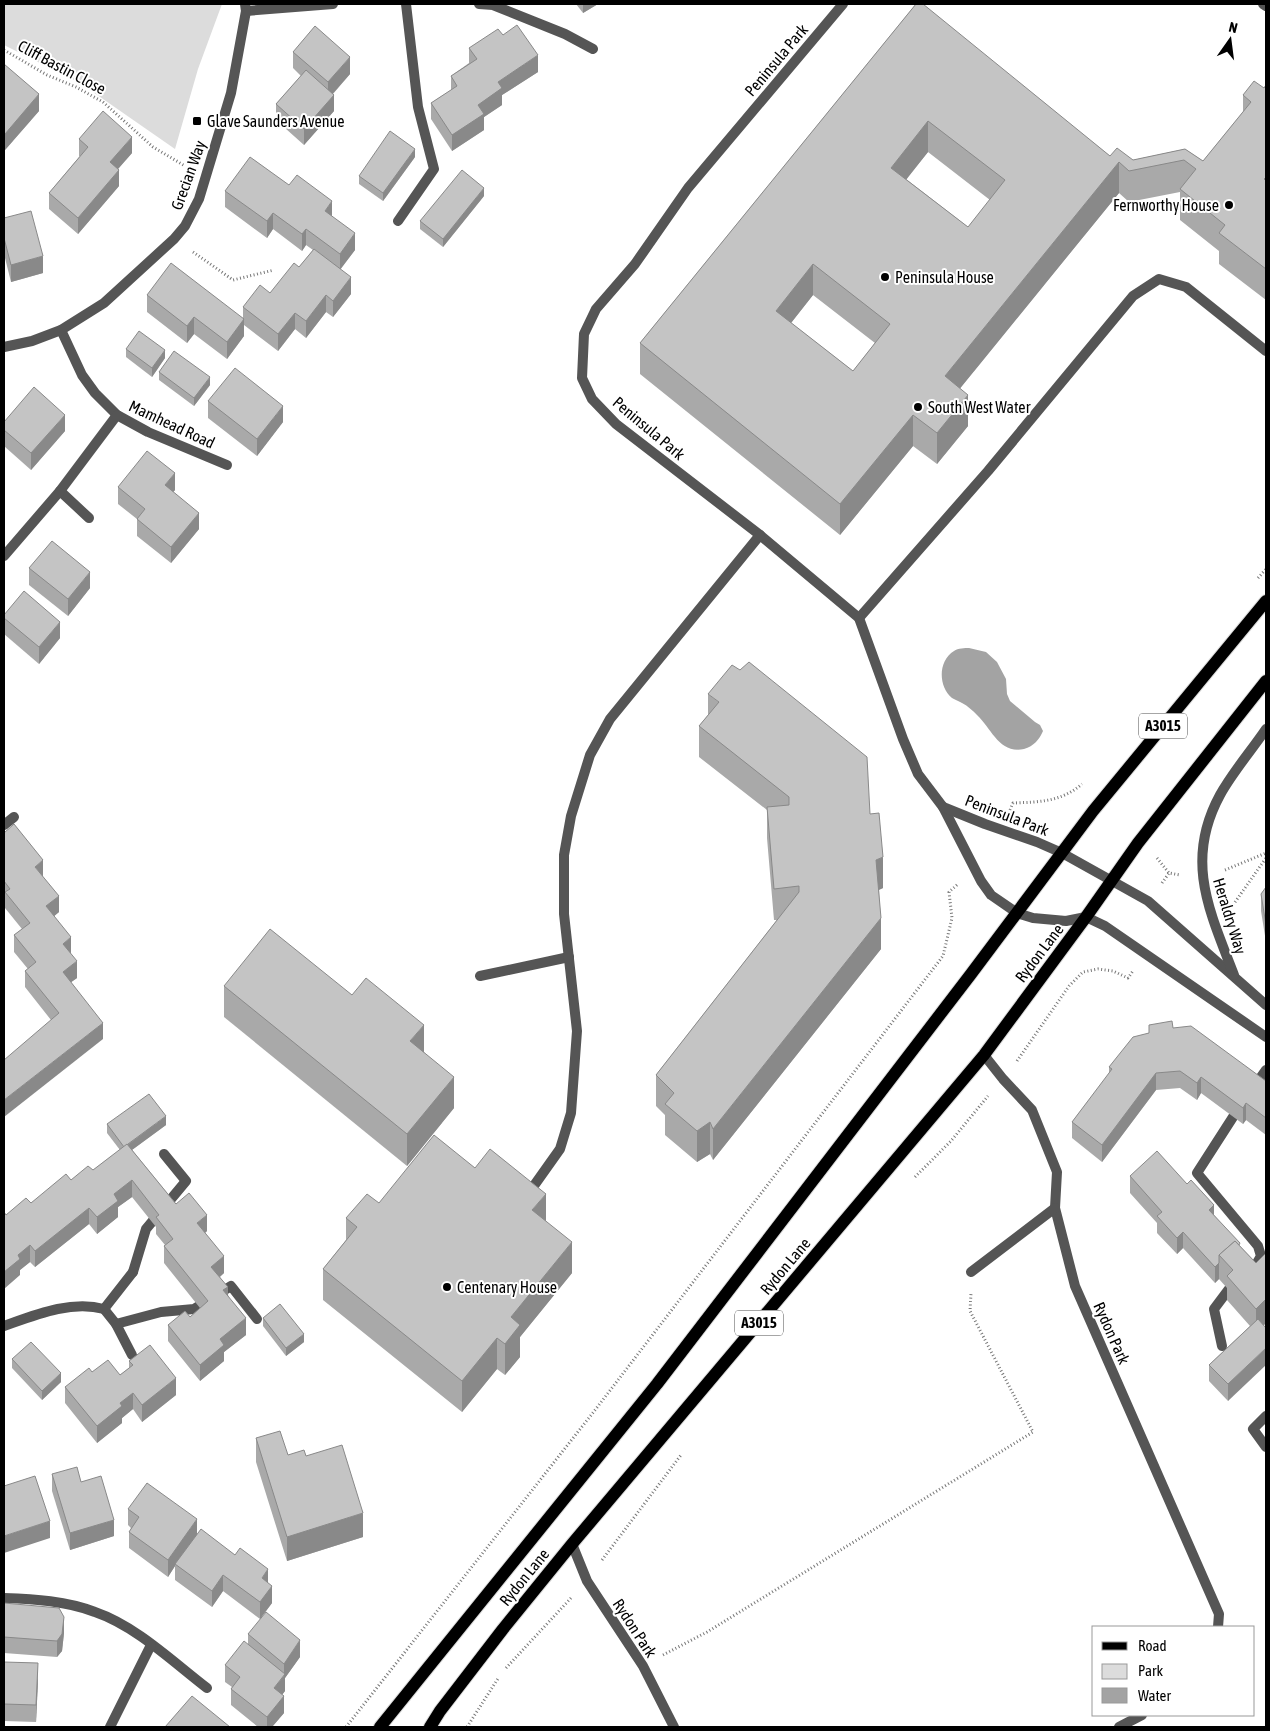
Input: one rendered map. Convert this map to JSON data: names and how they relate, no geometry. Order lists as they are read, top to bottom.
{
  "streets": {
    "main road": ["A3015", "Rydon Lane"],
    "street": [
      "Peninsula Park",
      "Grecian Way",
      "Mamhead Road",
      "Heraldry Way",
      "Rydon Park"
    ],
    "path": ["Cliff Bastin Close"]
  },
  "crossings": [
    ["Peninsula Park", "Rydon Lane"],
    ["Cliff Bastin Close", "Grecian Way"],
    ["Grecian Way", "Mamhead Road"],
    ["Heraldry Way", "Rydon Lane"],
    ["Rydon Lane", "Rydon Park"]
  ],
  "places": {
    "transit": ["Glave Saunders Avenue"],
    "other": [
      "Fernworthy House",
      "Peninsula House",
      "South West Water",
      "Centenary House"
    ]
  },
  "legend": ["Road", "Park", "Water"],
  "north": "top"
}
